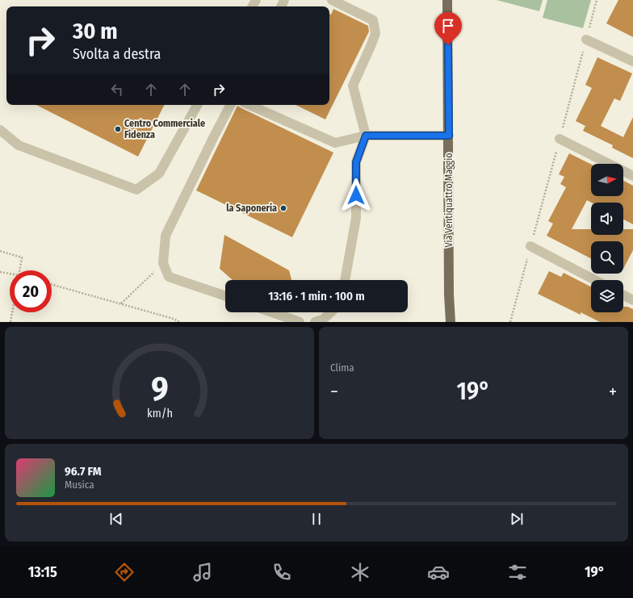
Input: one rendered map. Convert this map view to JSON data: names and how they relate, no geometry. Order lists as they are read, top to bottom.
{
  "streets": {
    "main road": ["Via Ventiquattro Maggio"]
  },
  "places": ["Centro Commerciale Fidenza", "la Saponeria"],
  "north": "right",
  "page": {
    "turn": ["30 m", "Svolta a destra"],
    "limit": "20",
    "trip": "13:16 · 1 min · 100 m",
    "tile": "Clima",
    "heat": ["−", "19°", "+"],
    "song": ["96.7 FM", "Musica"],
    "tabs": ["13:15", "19°"],
    "gauge": ["9", "km/h"]
  }
}
